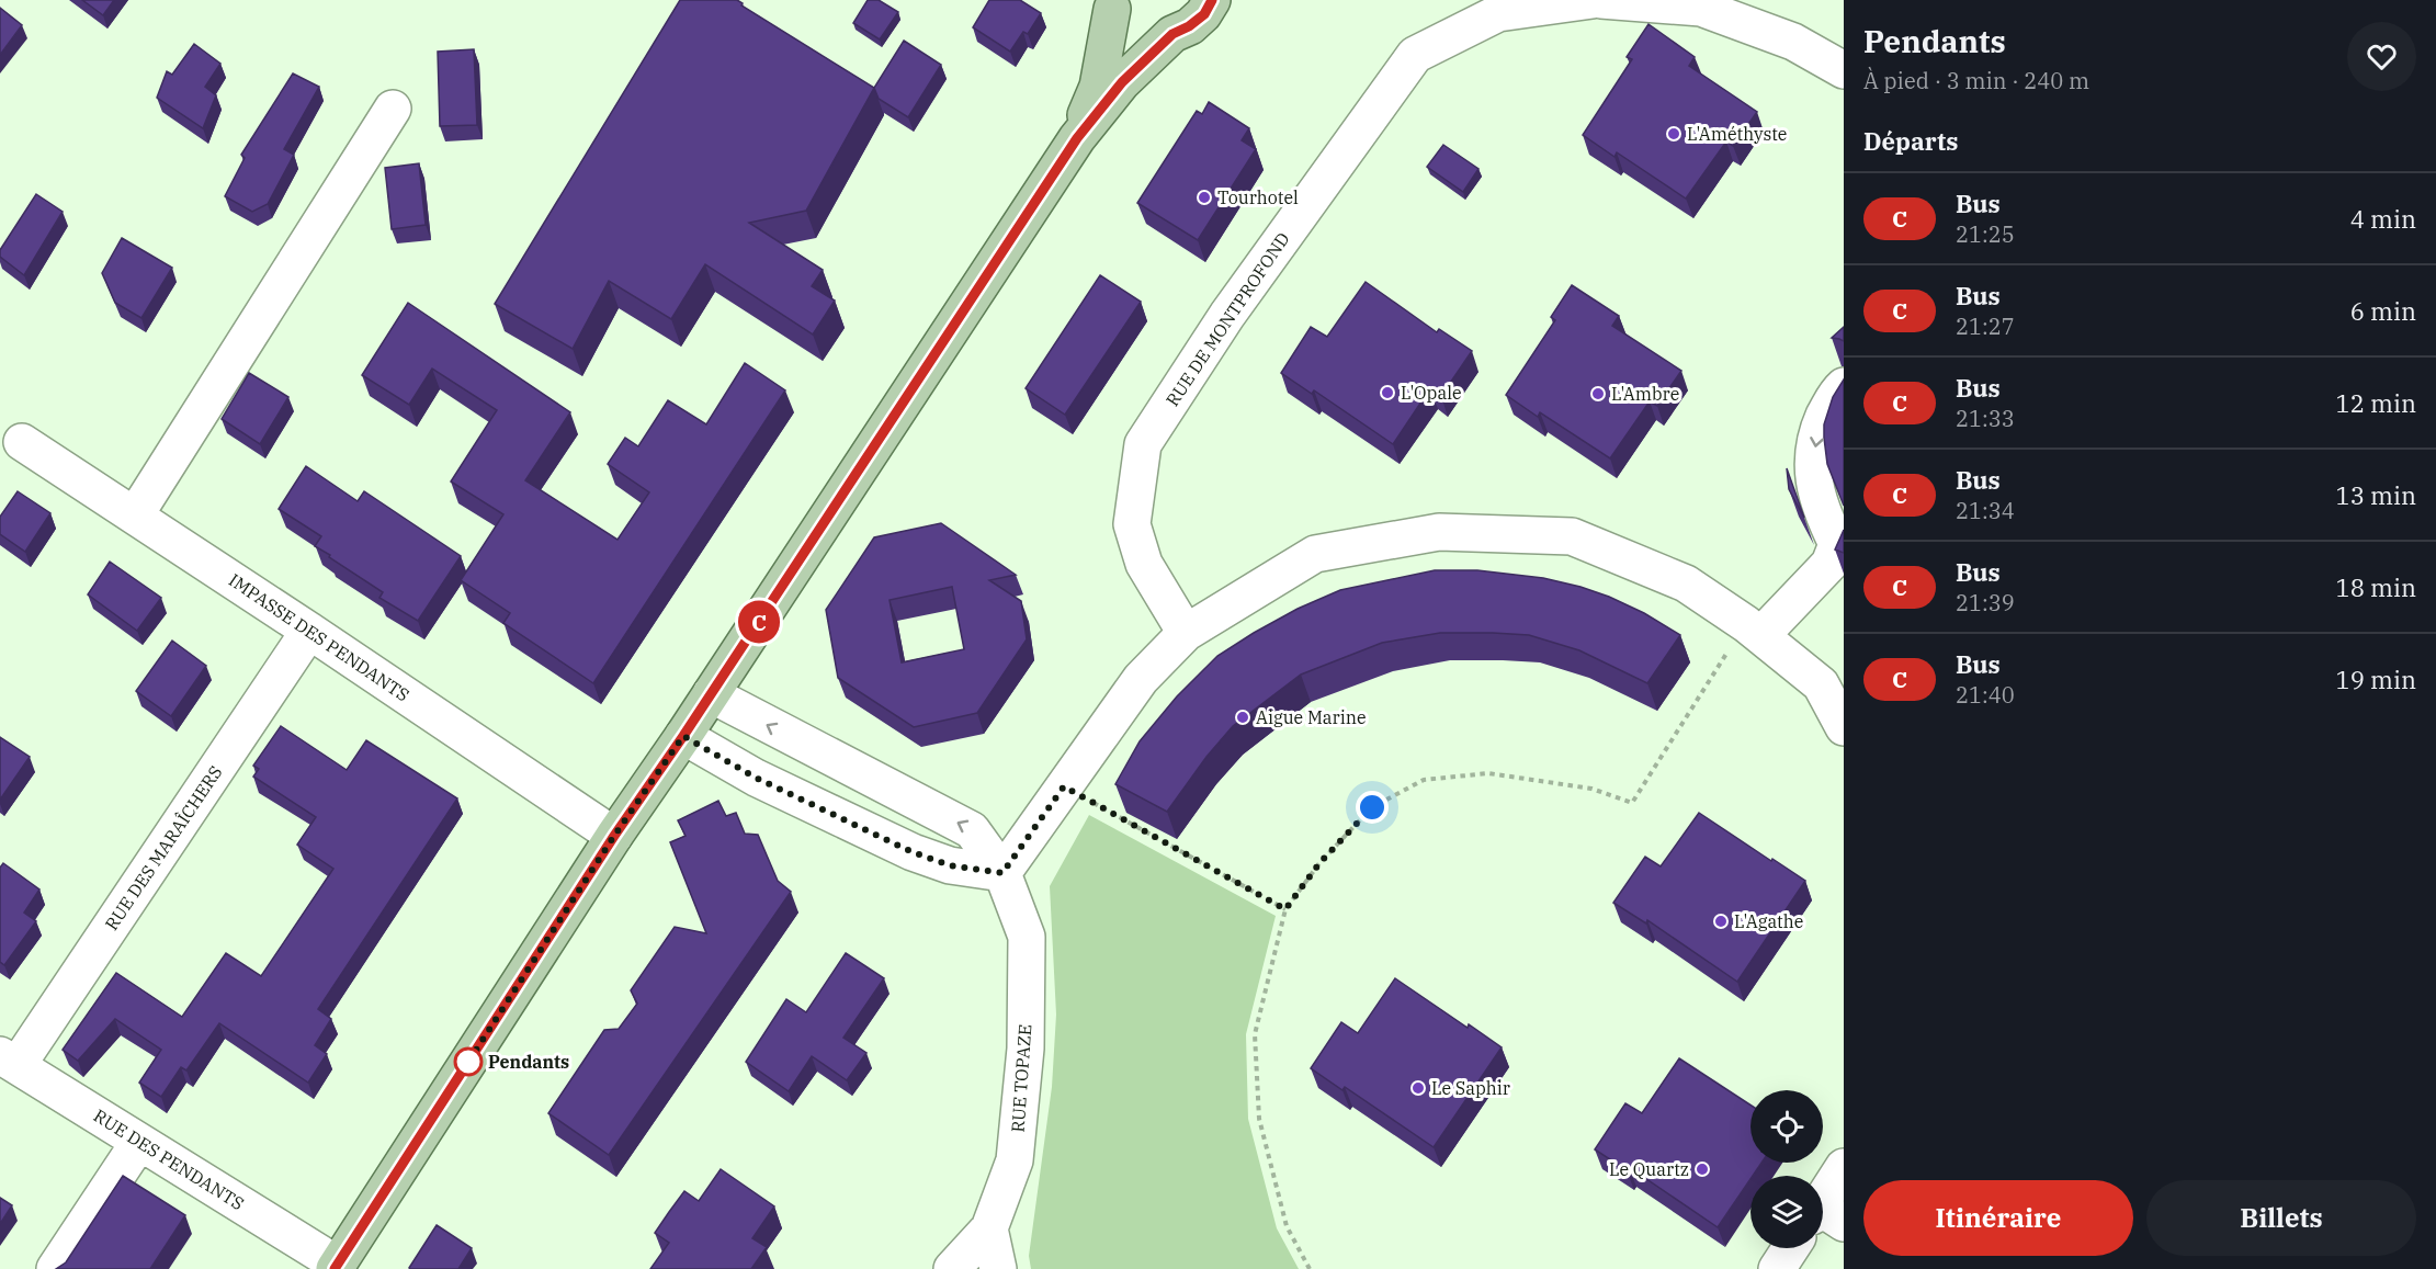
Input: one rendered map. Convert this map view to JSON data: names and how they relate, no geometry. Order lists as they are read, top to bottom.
{
  "streets": {
    "street": [
      "RUE DE MONTPROFOND",
      "IMPASSE DES PENDANTS",
      "RUE DES MARAÎCHERS",
      "RUE TOPAZE",
      "RUE DES PENDANTS"
    ]
  },
  "crossings": [
    ["IMPASSE DES PENDANTS", "RUE DES MARAÎCHERS"],
    ["RUE DES MARAÎCHERS", "RUE DES PENDANTS"]
  ],
  "places": [
    "L'Améthyste",
    "Tourhotel",
    "L'Opale",
    "L'Ambre",
    "Aigue Marine",
    "L'Agathe",
    "Pendants",
    "Le Saphir",
    "Le Quartz"
  ],
  "lines": ["bus line C"],
  "page": {
    "on_map": "C",
    "heading": [
      ["Pendants", "À pied · 3 min · 240 m"],
      "Départs"
    ],
    "list": [
      {
        "mark": "C",
        "name": "Bus",
        "note": "21:25",
        "value": "4 min"
      },
      {
        "mark": "C",
        "name": "Bus",
        "note": "21:27",
        "value": "6 min"
      },
      {
        "mark": "C",
        "name": "Bus",
        "note": "21:33",
        "value": "12 min"
      },
      {
        "mark": "C",
        "name": "Bus",
        "note": "21:34",
        "value": "13 min"
      },
      {
        "mark": "C",
        "name": "Bus",
        "note": "21:39",
        "value": "18 min"
      },
      {
        "mark": "C",
        "name": "Bus",
        "note": "21:40",
        "value": "19 min"
      }
    ],
    "buttons": ["Itinéraire", "Billets"]
  }
}
